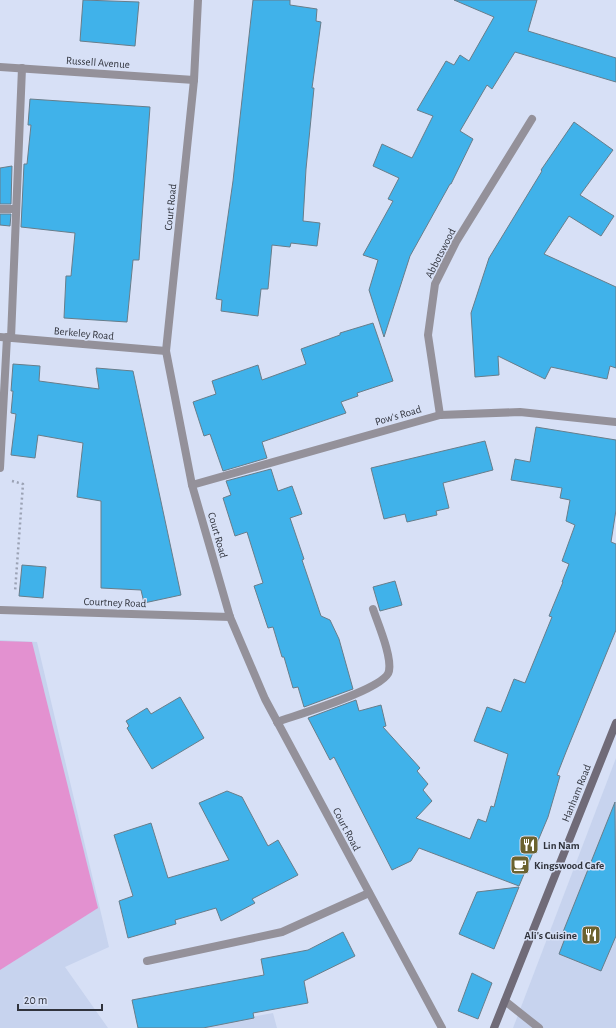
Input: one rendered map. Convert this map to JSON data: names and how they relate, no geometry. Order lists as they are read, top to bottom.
{
  "streets": {
    "main road": ["Hanham Road"],
    "street": [
      "Russell Avenue",
      "Court Road",
      "Abbotswood",
      "Berkeley Road",
      "Pow's Road",
      "Courtney Road"
    ]
  },
  "crossings": [
    ["Russell Avenue", "Court Road"],
    ["Court Road", "Berkeley Road"],
    ["Court Road", "Pow's Road"],
    ["Court Road", "Courtney Road"],
    ["Abbotswood", "Pow's Road"]
  ],
  "places": {
    "restaurant": ["Lin Nam", "Ali's Cuisine"],
    "cafe": ["Kingswood Cafe"]
  },
  "scale_bar": "20 m"
}
